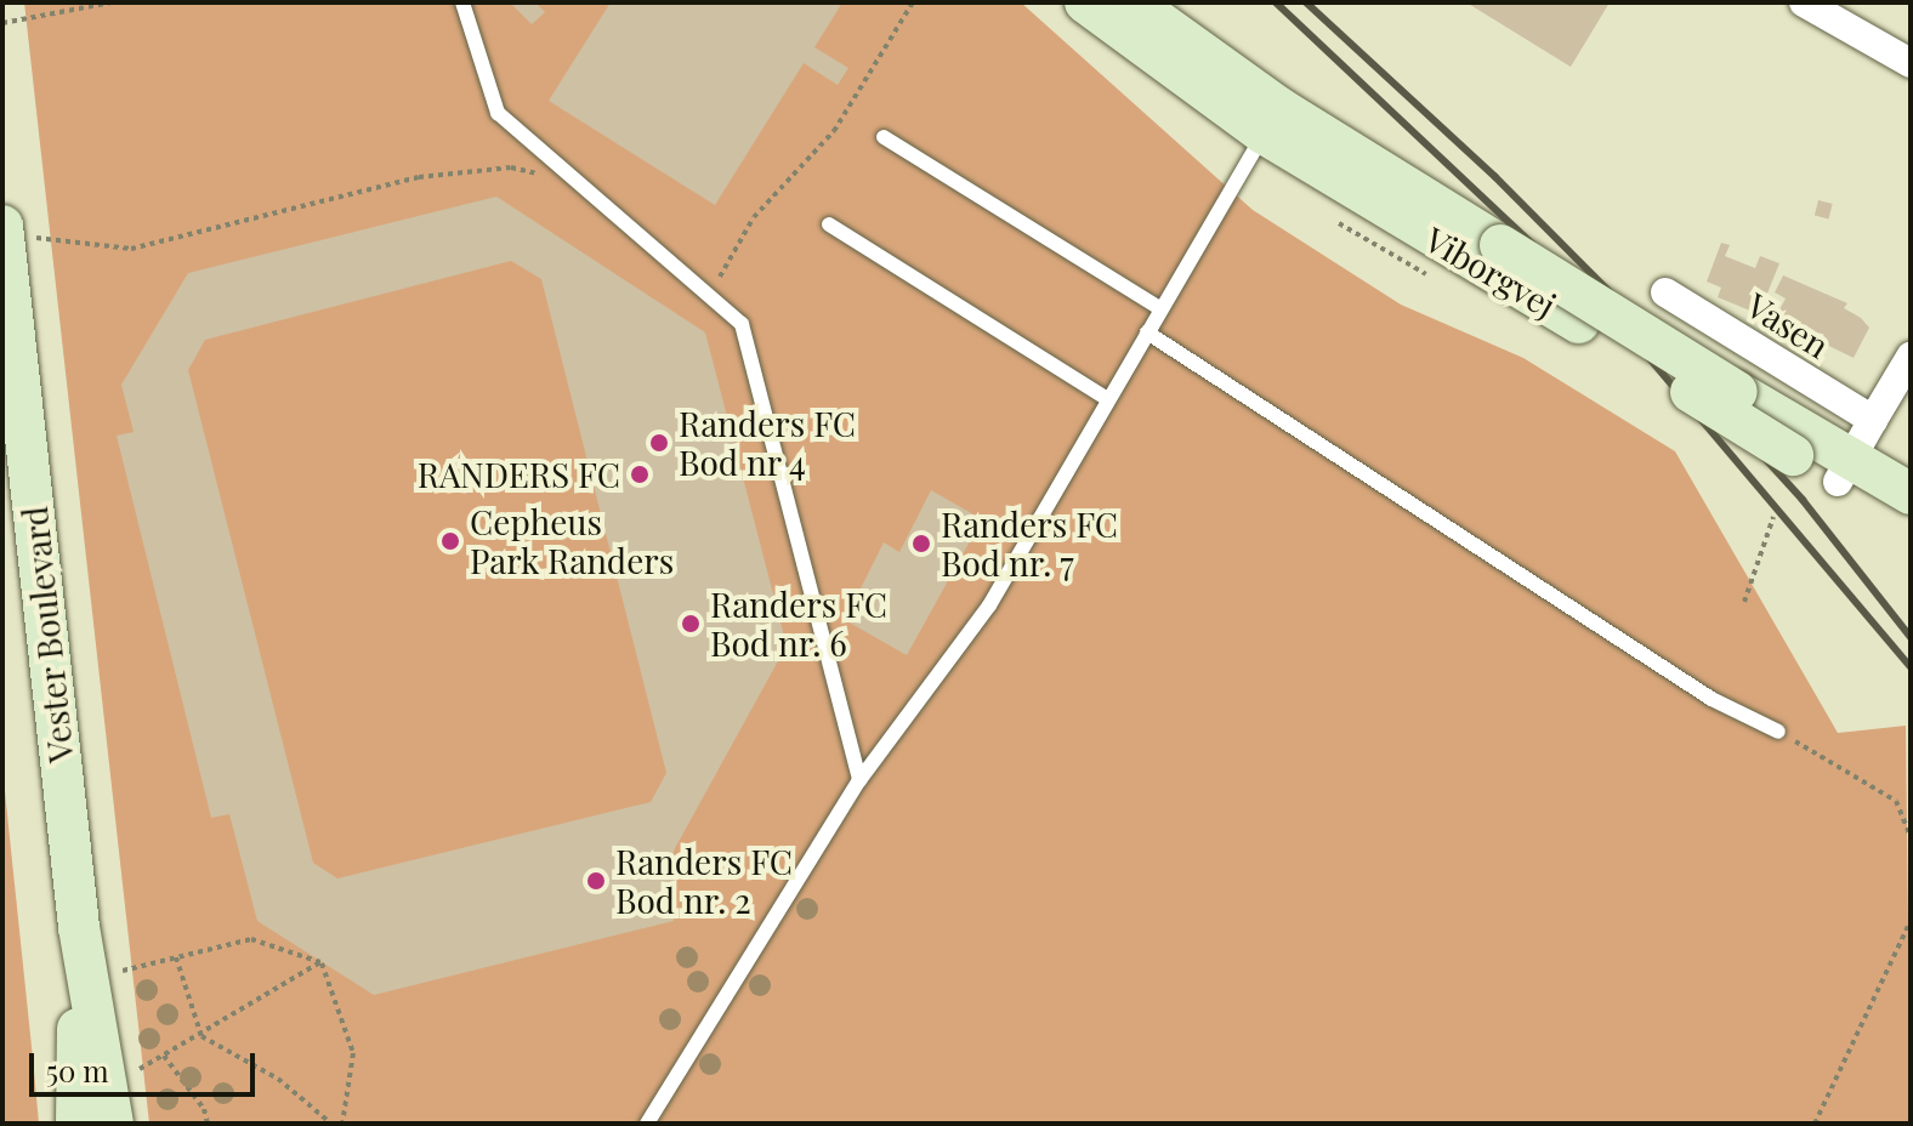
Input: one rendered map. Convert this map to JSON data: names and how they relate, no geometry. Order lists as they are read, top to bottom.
{
  "streets": {
    "street": ["Viborgvej", "Vasen", "Vester Boulevard"]
  },
  "places": [
    "Randers FC Bod nr 4",
    "RANDERS FC",
    "Cepheus Park Randers",
    "Randers FC Bod nr. 7",
    "Randers FC Bod nr. 6",
    "Randers FC Bod nr. 2"
  ],
  "scale_bar": "50 m"
}
